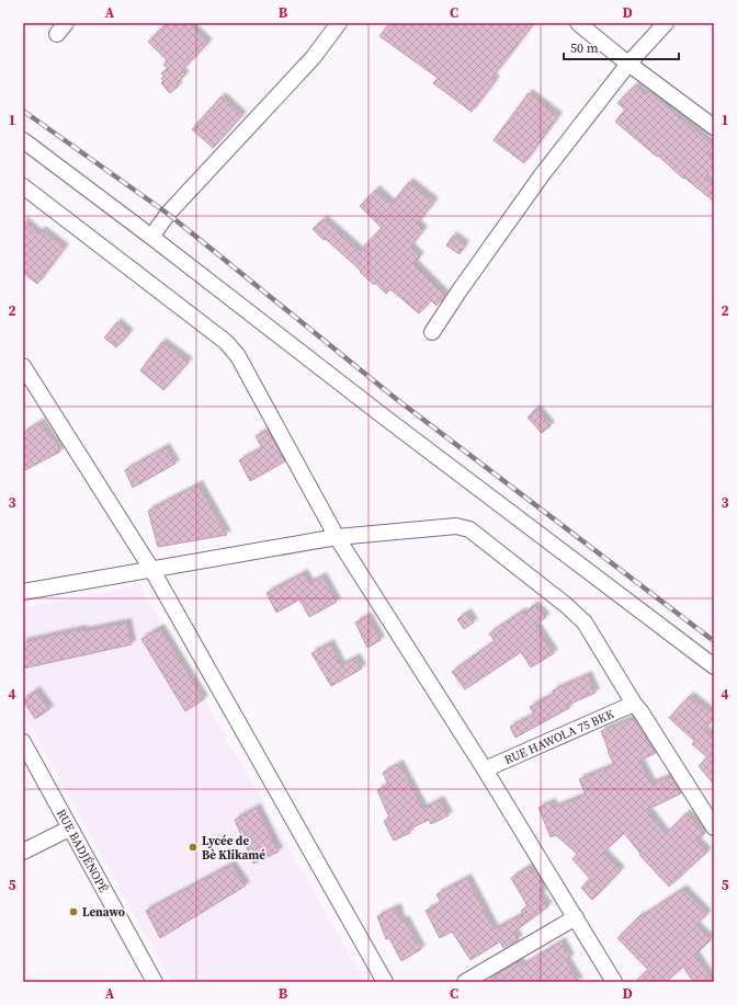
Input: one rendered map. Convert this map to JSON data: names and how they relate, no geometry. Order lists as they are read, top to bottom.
{
  "streets": {
    "street": ["RUE HAWOLA 75 BKK", "RUE BADJÉNOPÉ"]
  },
  "places": ["Lycée de Bè Klikamé", "Lenawo"],
  "scale_bar": "50 m",
  "grid": {
    "columns": [
      "A",
      "B",
      "C",
      "D"
    ],
    "rows": [
      "1",
      "2",
      "3",
      "4",
      "5"
    ]
  }
}
